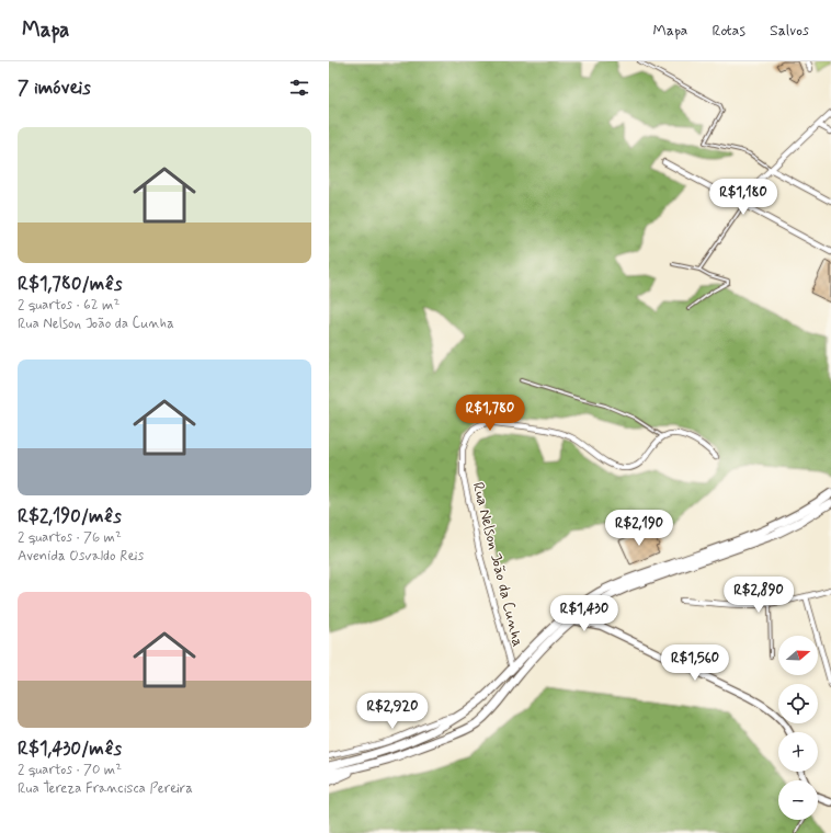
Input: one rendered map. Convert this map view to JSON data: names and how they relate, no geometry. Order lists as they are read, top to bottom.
{
  "streets": {
    "street": ["Rua Nelson João da Cunha"]
  },
  "north": "right",
  "page": {
    "header": "Mapa",
    "nav": ["Mapa", "Rotas", "Salvos"],
    "heading": "7 imóveis",
    "list": [
      {
        "name": "R$1,780/mês",
        "note": "2 quartos · 62 m² · Rua Nelson João da Cunha"
      },
      {
        "name": "R$2,190/mês",
        "note": "2 quartos · 76 m² · Avenida Osvaldo Reis"
      },
      {
        "name": "R$1,430/mês",
        "note": "2 quartos · 70 m² · Rua Tereza Francisca Pereira"
      }
    ],
    "price": [
      "R$1,180",
      "R$1,780",
      "R$2,190",
      "R$2,890",
      "R$1,430",
      "R$1,560",
      "R$2,920"
    ],
    "map_buttons": ["+", "−"]
  }
}
